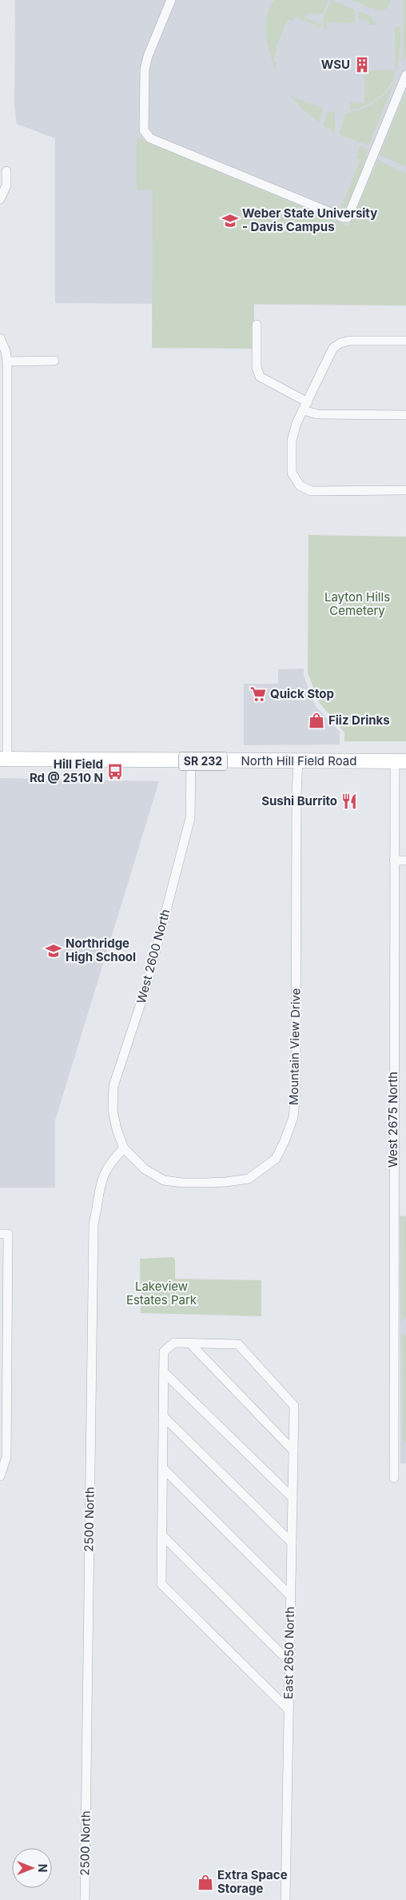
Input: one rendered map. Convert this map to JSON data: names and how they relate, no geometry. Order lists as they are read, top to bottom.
{
  "streets": {
    "main road": ["SR 232", "North Hill Field Road"],
    "street": [
      "West 2600 North",
      "Mountain View Drive",
      "West 2675 North",
      "2500 North",
      "East 2650 North"
    ]
  },
  "crossings": [
    ["North Hill Field Road", "West 2600 North"],
    ["North Hill Field Road", "Mountain View Drive"],
    ["North Hill Field Road", "West 2675 North"],
    ["West 2600 North", "Mountain View Drive"],
    ["West 2600 North", "2500 North"],
    ["Mountain View Drive", "2500 North"]
  ],
  "parks": ["Layton Hills Cemetery", "Lakeview Estates Park"],
  "places": {
    "building": ["WSU"],
    "school or university": ["Weber State University - Davis Campus", "Northridge High School"],
    "supermarket": ["Quick Stop"],
    "shop": ["Fiiz Drinks", "Extra Space Storage"],
    "bus stop": ["Hill Field Rd @ 2510 N"],
    "restaurant": ["Sushi Burrito"]
  },
  "north": "right"
}
